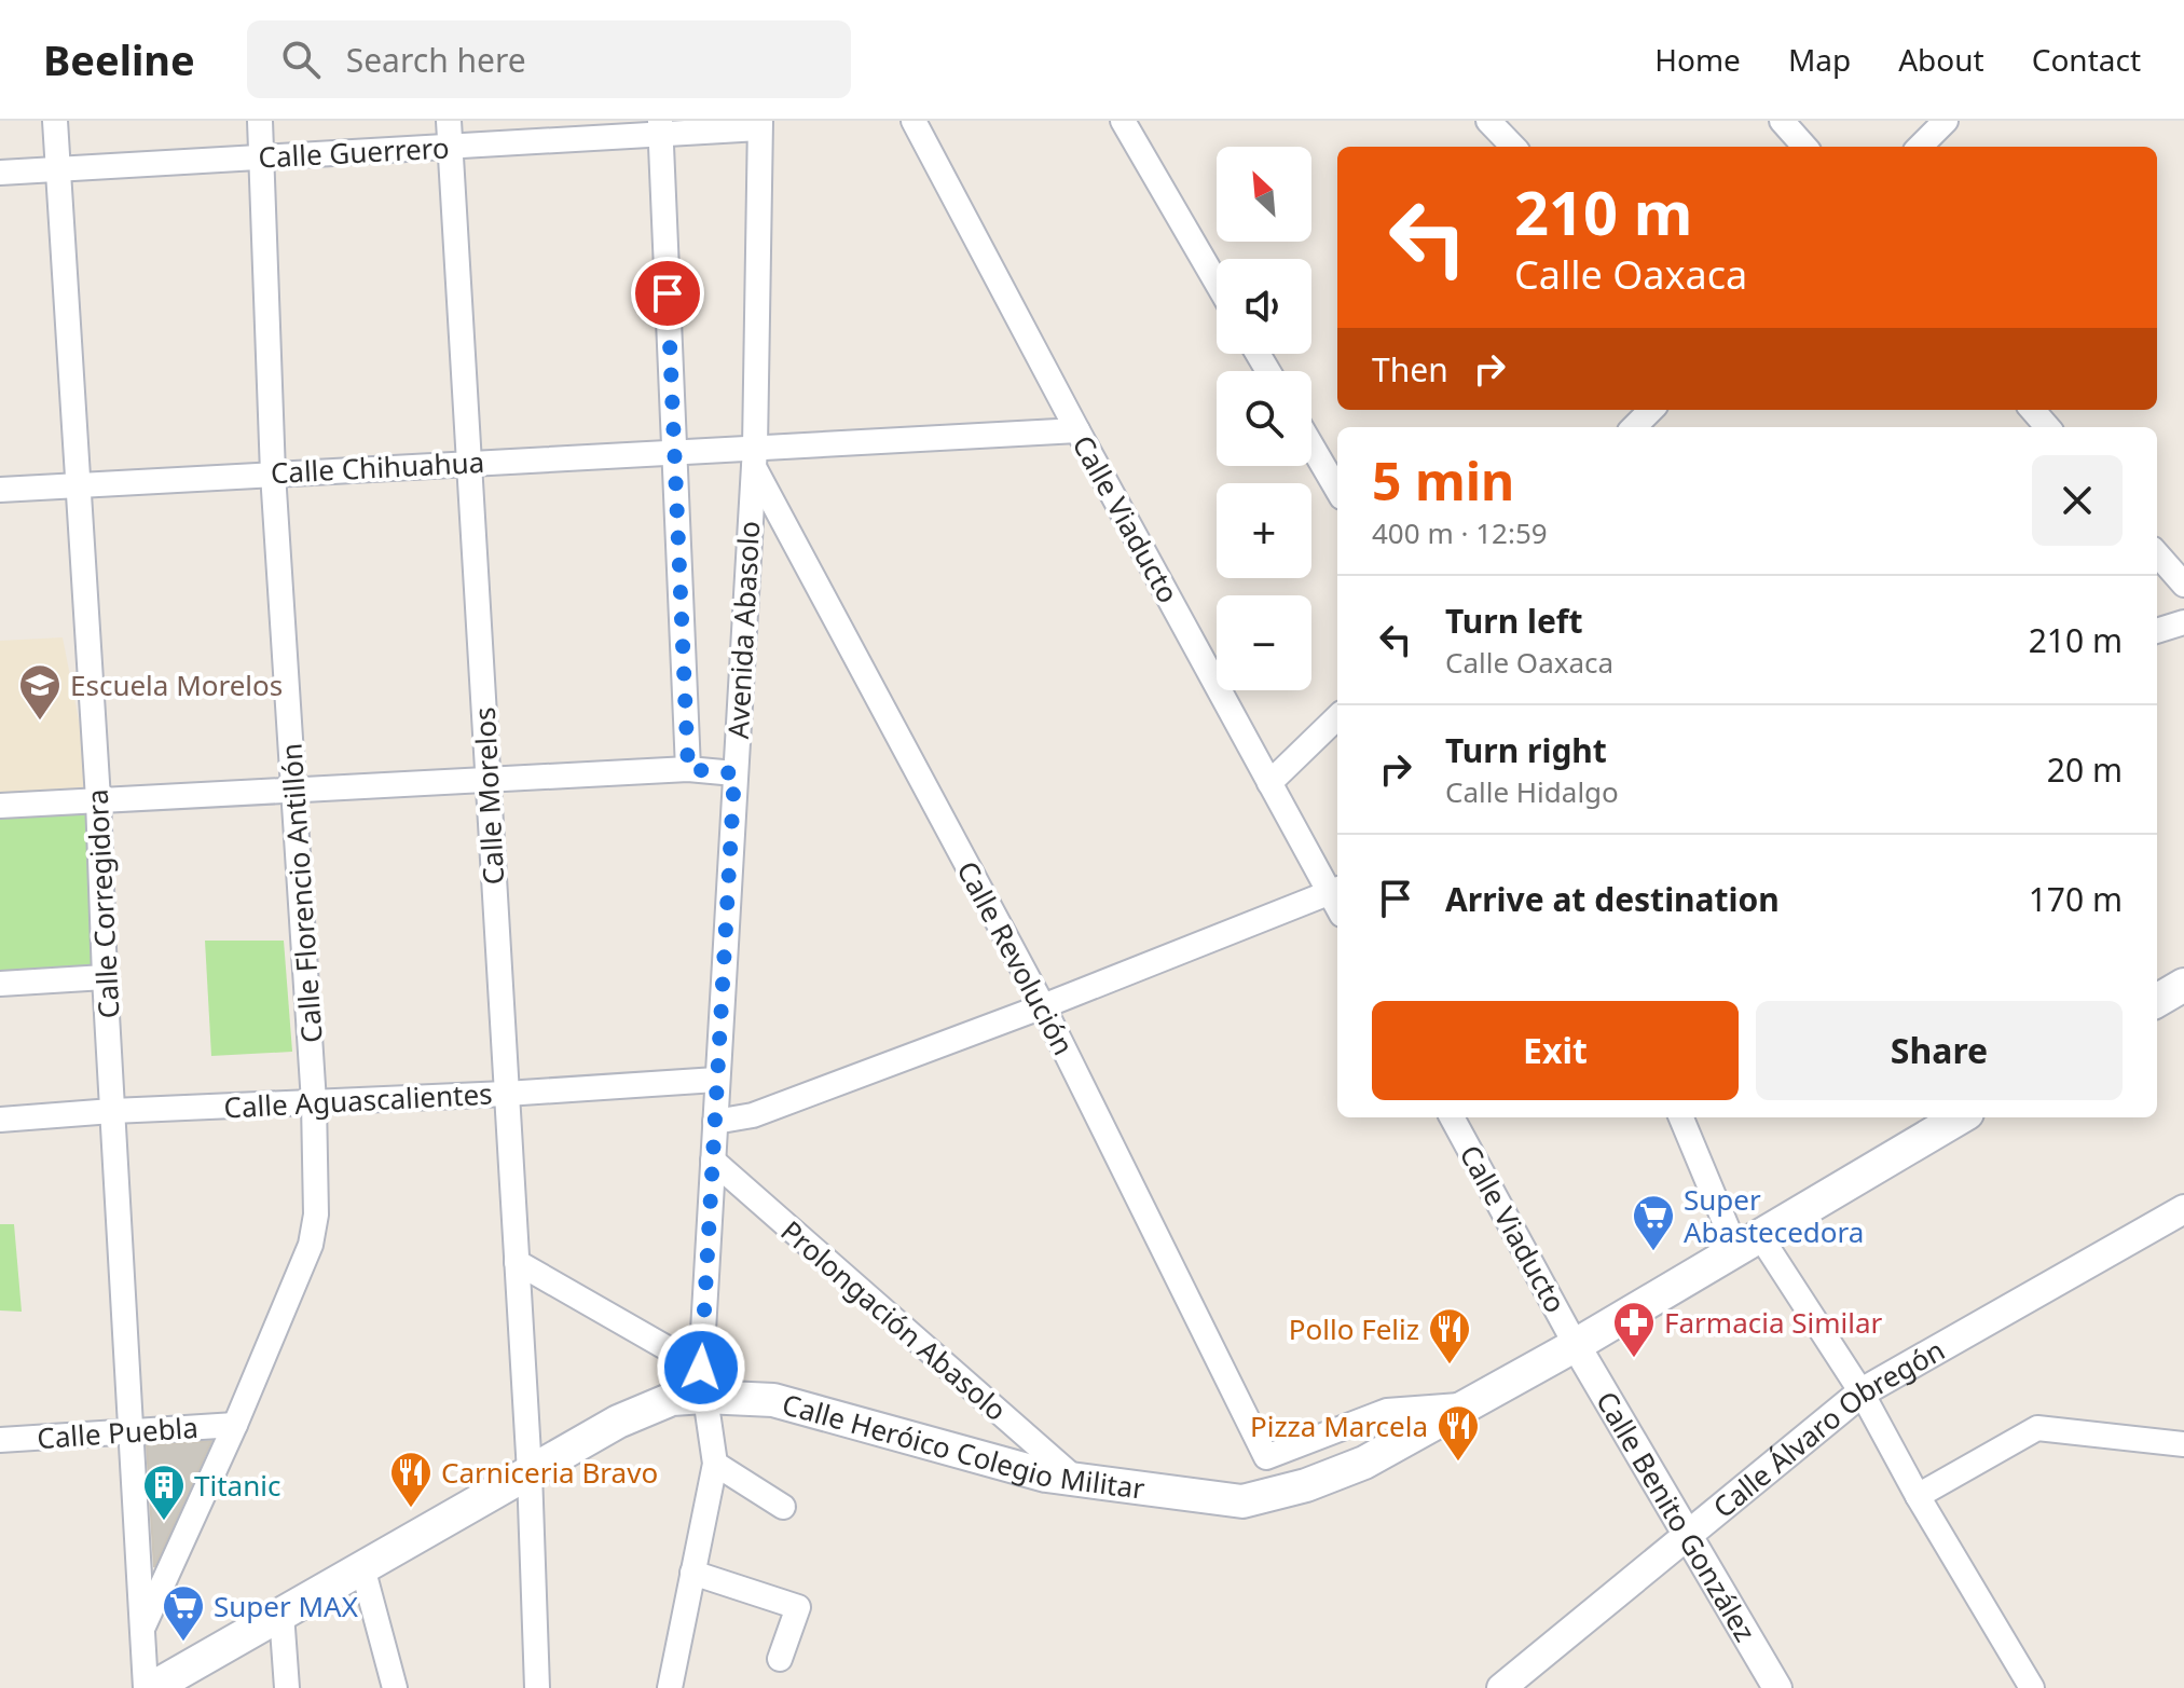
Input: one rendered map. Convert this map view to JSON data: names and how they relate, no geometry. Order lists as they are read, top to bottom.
{
  "streets": {
    "main road": ["Calle Heróico Colegio Militar"],
    "street": [
      "Calle Guerrero",
      "Calle Chihuahua",
      "Calle Viaducto",
      "Avenida Abasolo",
      "Calle Morelos",
      "Calle Florencio Antillón",
      "Calle Corregidora",
      "Calle Revolución",
      "Calle Aguascalientes",
      "Prolongación Abasolo",
      "Calle Álvaro Obregón",
      "Calle Puebla",
      "Calle Benito González"
    ]
  },
  "crossings": [
    ["Calle Guerrero", "Avenida Abasolo"],
    ["Calle Guerrero", "Calle Morelos"],
    ["Calle Guerrero", "Calle Florencio Antillón"],
    ["Calle Guerrero", "Calle Corregidora"],
    ["Calle Chihuahua", "Calle Viaducto"],
    ["Calle Chihuahua", "Avenida Abasolo"],
    ["Calle Chihuahua", "Calle Morelos"],
    ["Calle Chihuahua", "Calle Florencio Antillón"],
    ["Calle Chihuahua", "Calle Corregidora"],
    ["Calle Chihuahua", "Calle Revolución"],
    ["Calle Viaducto", "Calle Heróico Colegio Militar"],
    ["Calle Viaducto", "Calle Benito González"],
    ["Avenida Abasolo", "Calle Revolución"],
    ["Avenida Abasolo", "Calle Aguascalientes"],
    ["Avenida Abasolo", "Prolongación Abasolo"],
    ["Avenida Abasolo", "Calle Heróico Colegio Militar"],
    ["Calle Morelos", "Calle Aguascalientes"],
    ["Calle Morelos", "Calle Heróico Colegio Militar"],
    ["Calle Florencio Antillón", "Calle Corregidora"],
    ["Calle Florencio Antillón", "Calle Aguascalientes"],
    ["Calle Florencio Antillón", "Calle Puebla"],
    ["Calle Corregidora", "Calle Aguascalientes"],
    ["Calle Corregidora", "Calle Puebla"],
    ["Calle Corregidora", "Calle Heróico Colegio Militar"],
    ["Calle Revolución", "Calle Heróico Colegio Militar"],
    ["Prolongación Abasolo", "Calle Heróico Colegio Militar"],
    ["Calle Álvaro Obregón", "Calle Benito González"],
    ["Calle Heróico Colegio Militar", "Calle Benito González"]
  ],
  "places": {
    "school or university": ["Escuela Morelos"],
    "supermarket": ["Super Abastecedora", "Super MAX"],
    "pharmacy": ["Farmacia Similar"],
    "restaurant": ["Pollo Feliz", "Pizza Marcela", "Carniceria Bravo"],
    "building": ["Titanic"]
  },
  "north": "top left",
  "page": {
    "header": "Beeline",
    "search": "Search here",
    "nav": [
      "Home",
      "Map",
      "About",
      "Contact"
    ],
    "map_buttons": ["+", "−"],
    "turn": ["210 m", "Calle Oaxaca"],
    "then": "Then",
    "heading": ["5 min", "400 m · 12:59"],
    "list": [
      {
        "name": "Turn left",
        "note": "Calle Oaxaca",
        "value": "210 m"
      },
      {
        "name": "Turn right",
        "note": "Calle Hidalgo",
        "value": "20 m"
      },
      {
        "name": "Arrive at destination",
        "value": "170 m"
      }
    ],
    "buttons": ["Exit", "Share"]
  }
}
